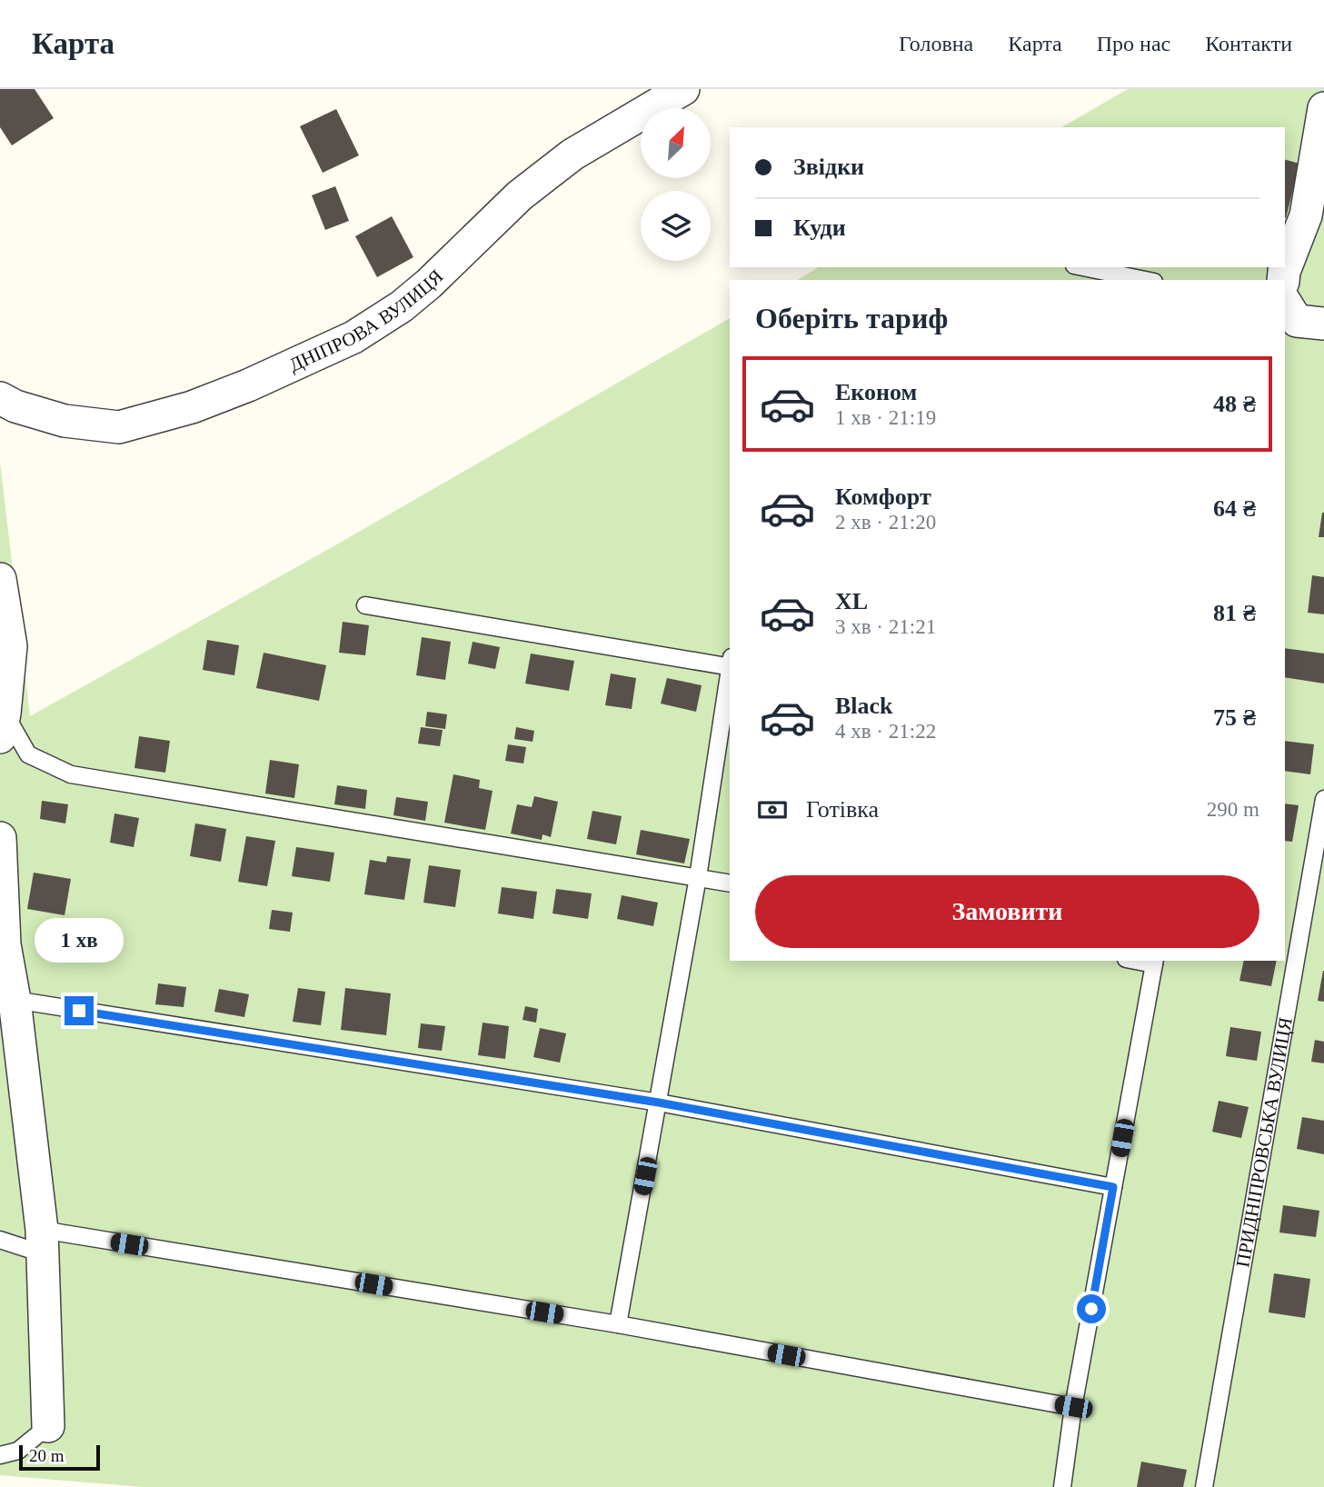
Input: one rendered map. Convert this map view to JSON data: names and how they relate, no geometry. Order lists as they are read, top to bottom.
{
  "streets": {
    "street": ["ДНІПРОВА ВУЛИЦЯ"],
    "lane": ["ПРИДНІПРОВСЬКА ВУЛИЦЯ"]
  },
  "scale_bar": "20 m",
  "north": "top right",
  "page": {
    "header": "Карта",
    "nav": [
      "Головна",
      "Карта",
      "Про нас",
      "Контакти"
    ],
    "banner": ["Звідки", "Куди"],
    "heading": "Оберіть тариф",
    "list": [
      {
        "name": "Економ",
        "note": "1 хв · 21:19",
        "value": "48 ₴"
      },
      {
        "name": "Комфорт",
        "note": "2 хв · 21:20",
        "value": "64 ₴"
      },
      {
        "name": "XL",
        "note": "3 хв · 21:21",
        "value": "81 ₴"
      },
      {
        "name": "Black",
        "note": "4 хв · 21:22",
        "value": "75 ₴"
      }
    ],
    "pay": ["Готівка", "290 m"],
    "buttons": "Замовити",
    "bubble": "1 хв",
    "scale": "20 m"
  }
}
